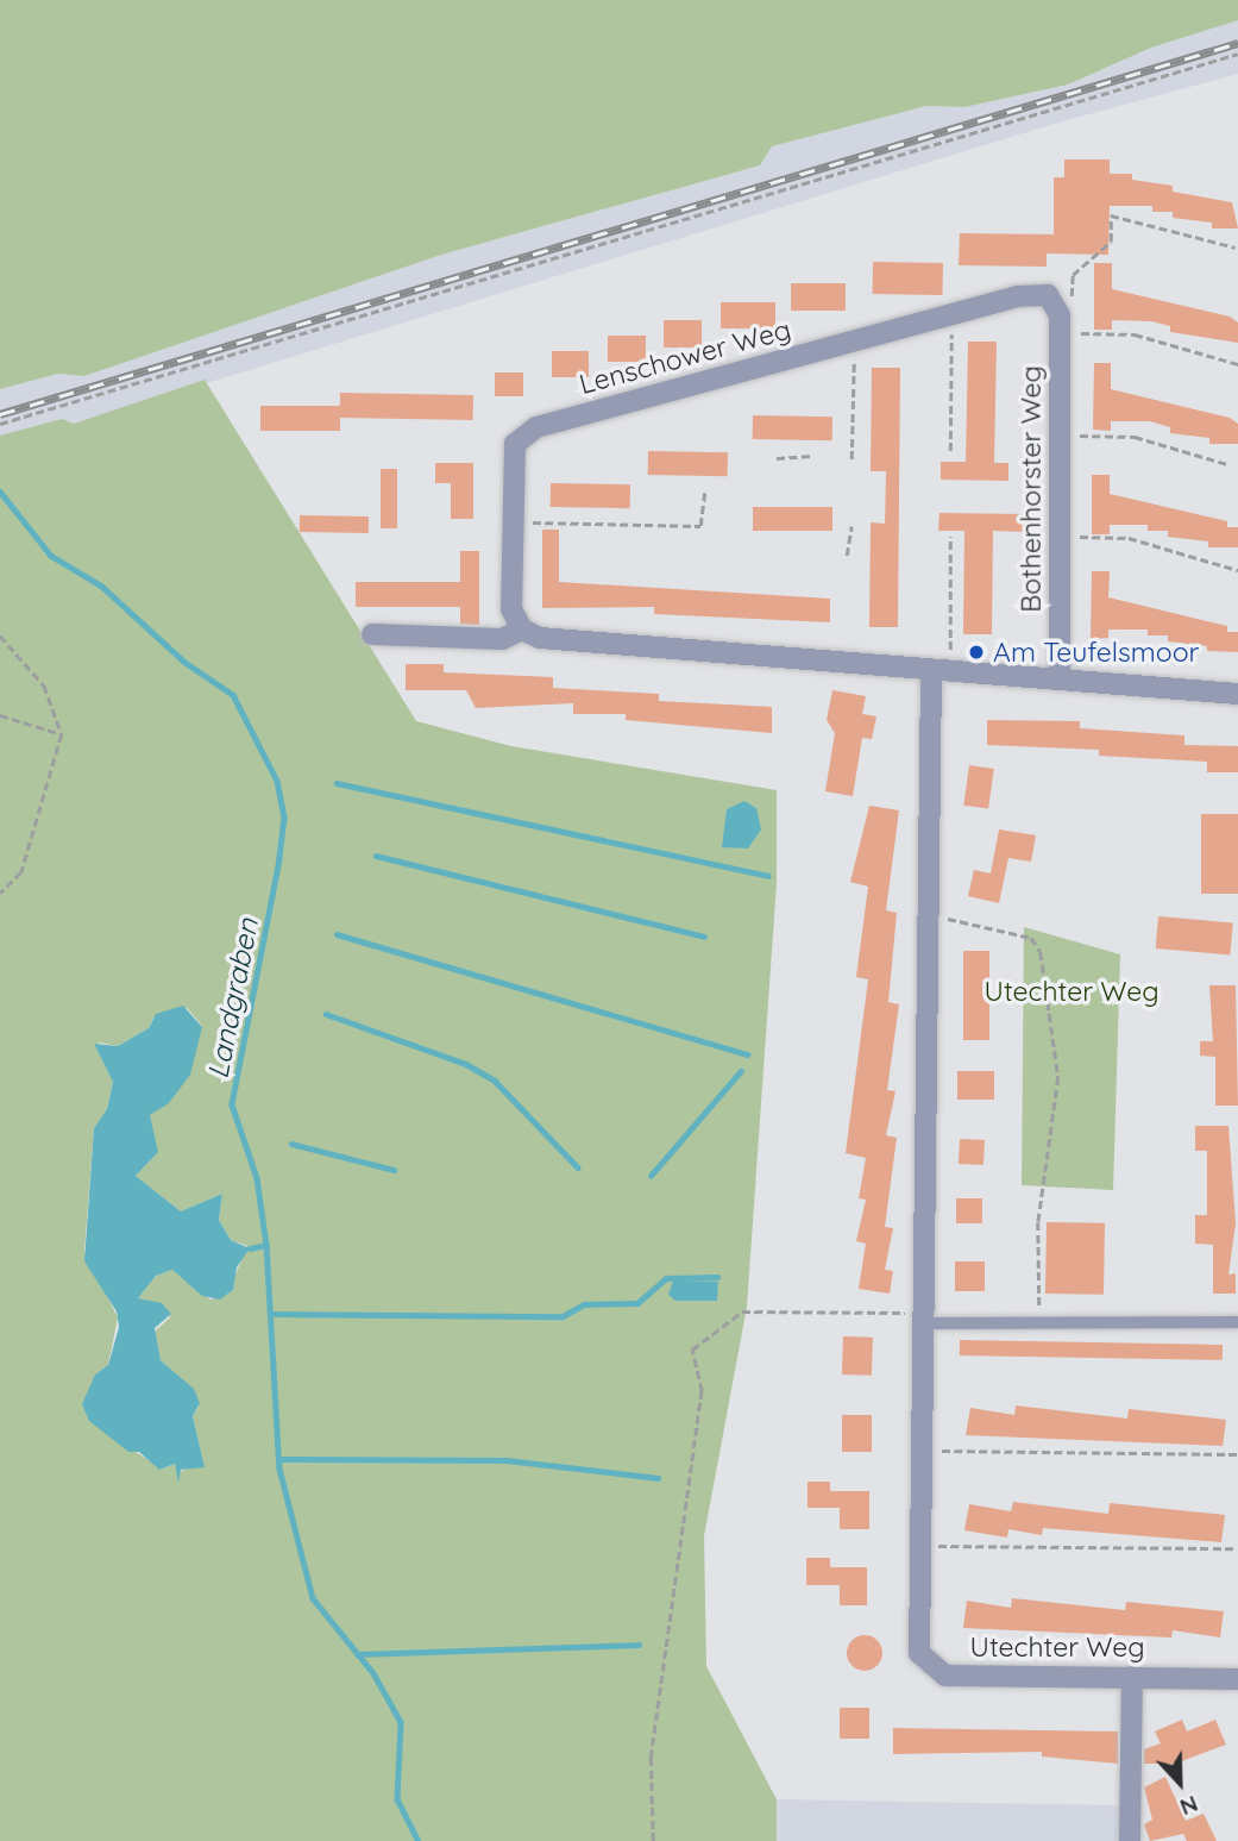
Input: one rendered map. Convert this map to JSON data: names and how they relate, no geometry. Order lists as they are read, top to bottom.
{
  "streets": {
    "street": ["Lenschower Weg", "Bothenhorster Weg", "Utechter Weg"]
  },
  "crossings": [
    ["Lenschower Weg", "Bothenhorster Weg"]
  ],
  "water": ["Landgraben"],
  "parks": ["Utechter Weg"],
  "places": ["Am Teufelsmoor"],
  "north": "bottom"
}
